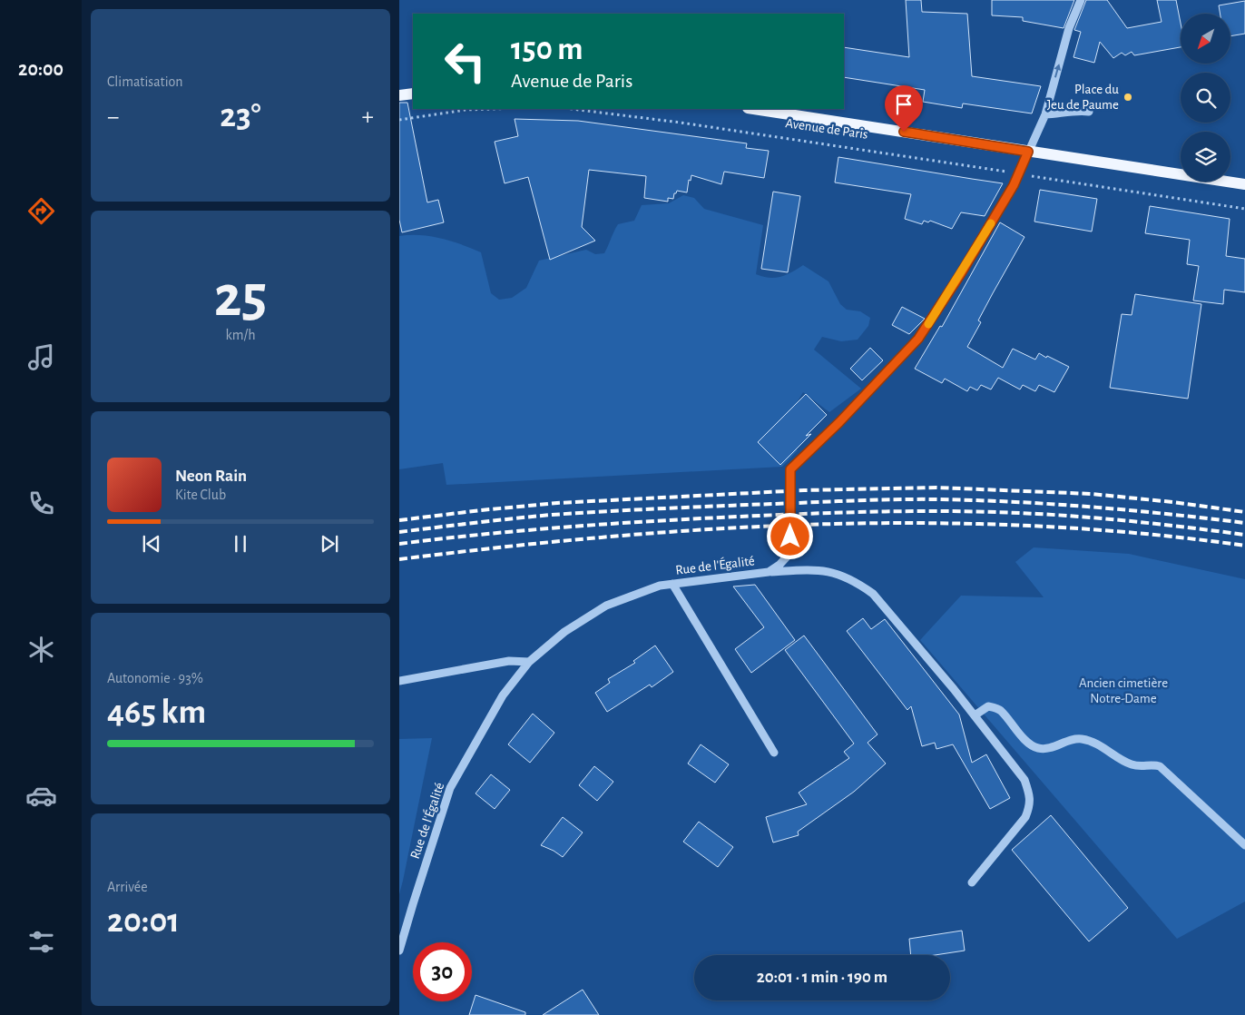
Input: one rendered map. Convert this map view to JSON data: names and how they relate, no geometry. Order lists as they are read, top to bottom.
{
  "streets": {
    "main road": ["Avenue de Paris"],
    "street": ["Rue de l'Égalité"]
  },
  "crossings": [
    ["Avenue de Paris", "Rue de l'Égalité"]
  ],
  "parks": ["Ancien cimetière Notre-Dame"],
  "places": ["Place du Jeu de Paume"],
  "north": "bottom left",
  "page": {
    "tabs": "20:00",
    "tile": [
      "Climatisation",
      ["25", "km/h"],
      ["Autonomie · 93%", "465 km"],
      ["Arrivée", "20:01"]
    ],
    "turn": ["150 m", "Avenue de Paris"],
    "heat": ["−", "23°", "+"],
    "song": ["Neon Rain", "Kite Club"],
    "limit": "30",
    "trip": "20:01 · 1 min · 190 m"
  }
}
